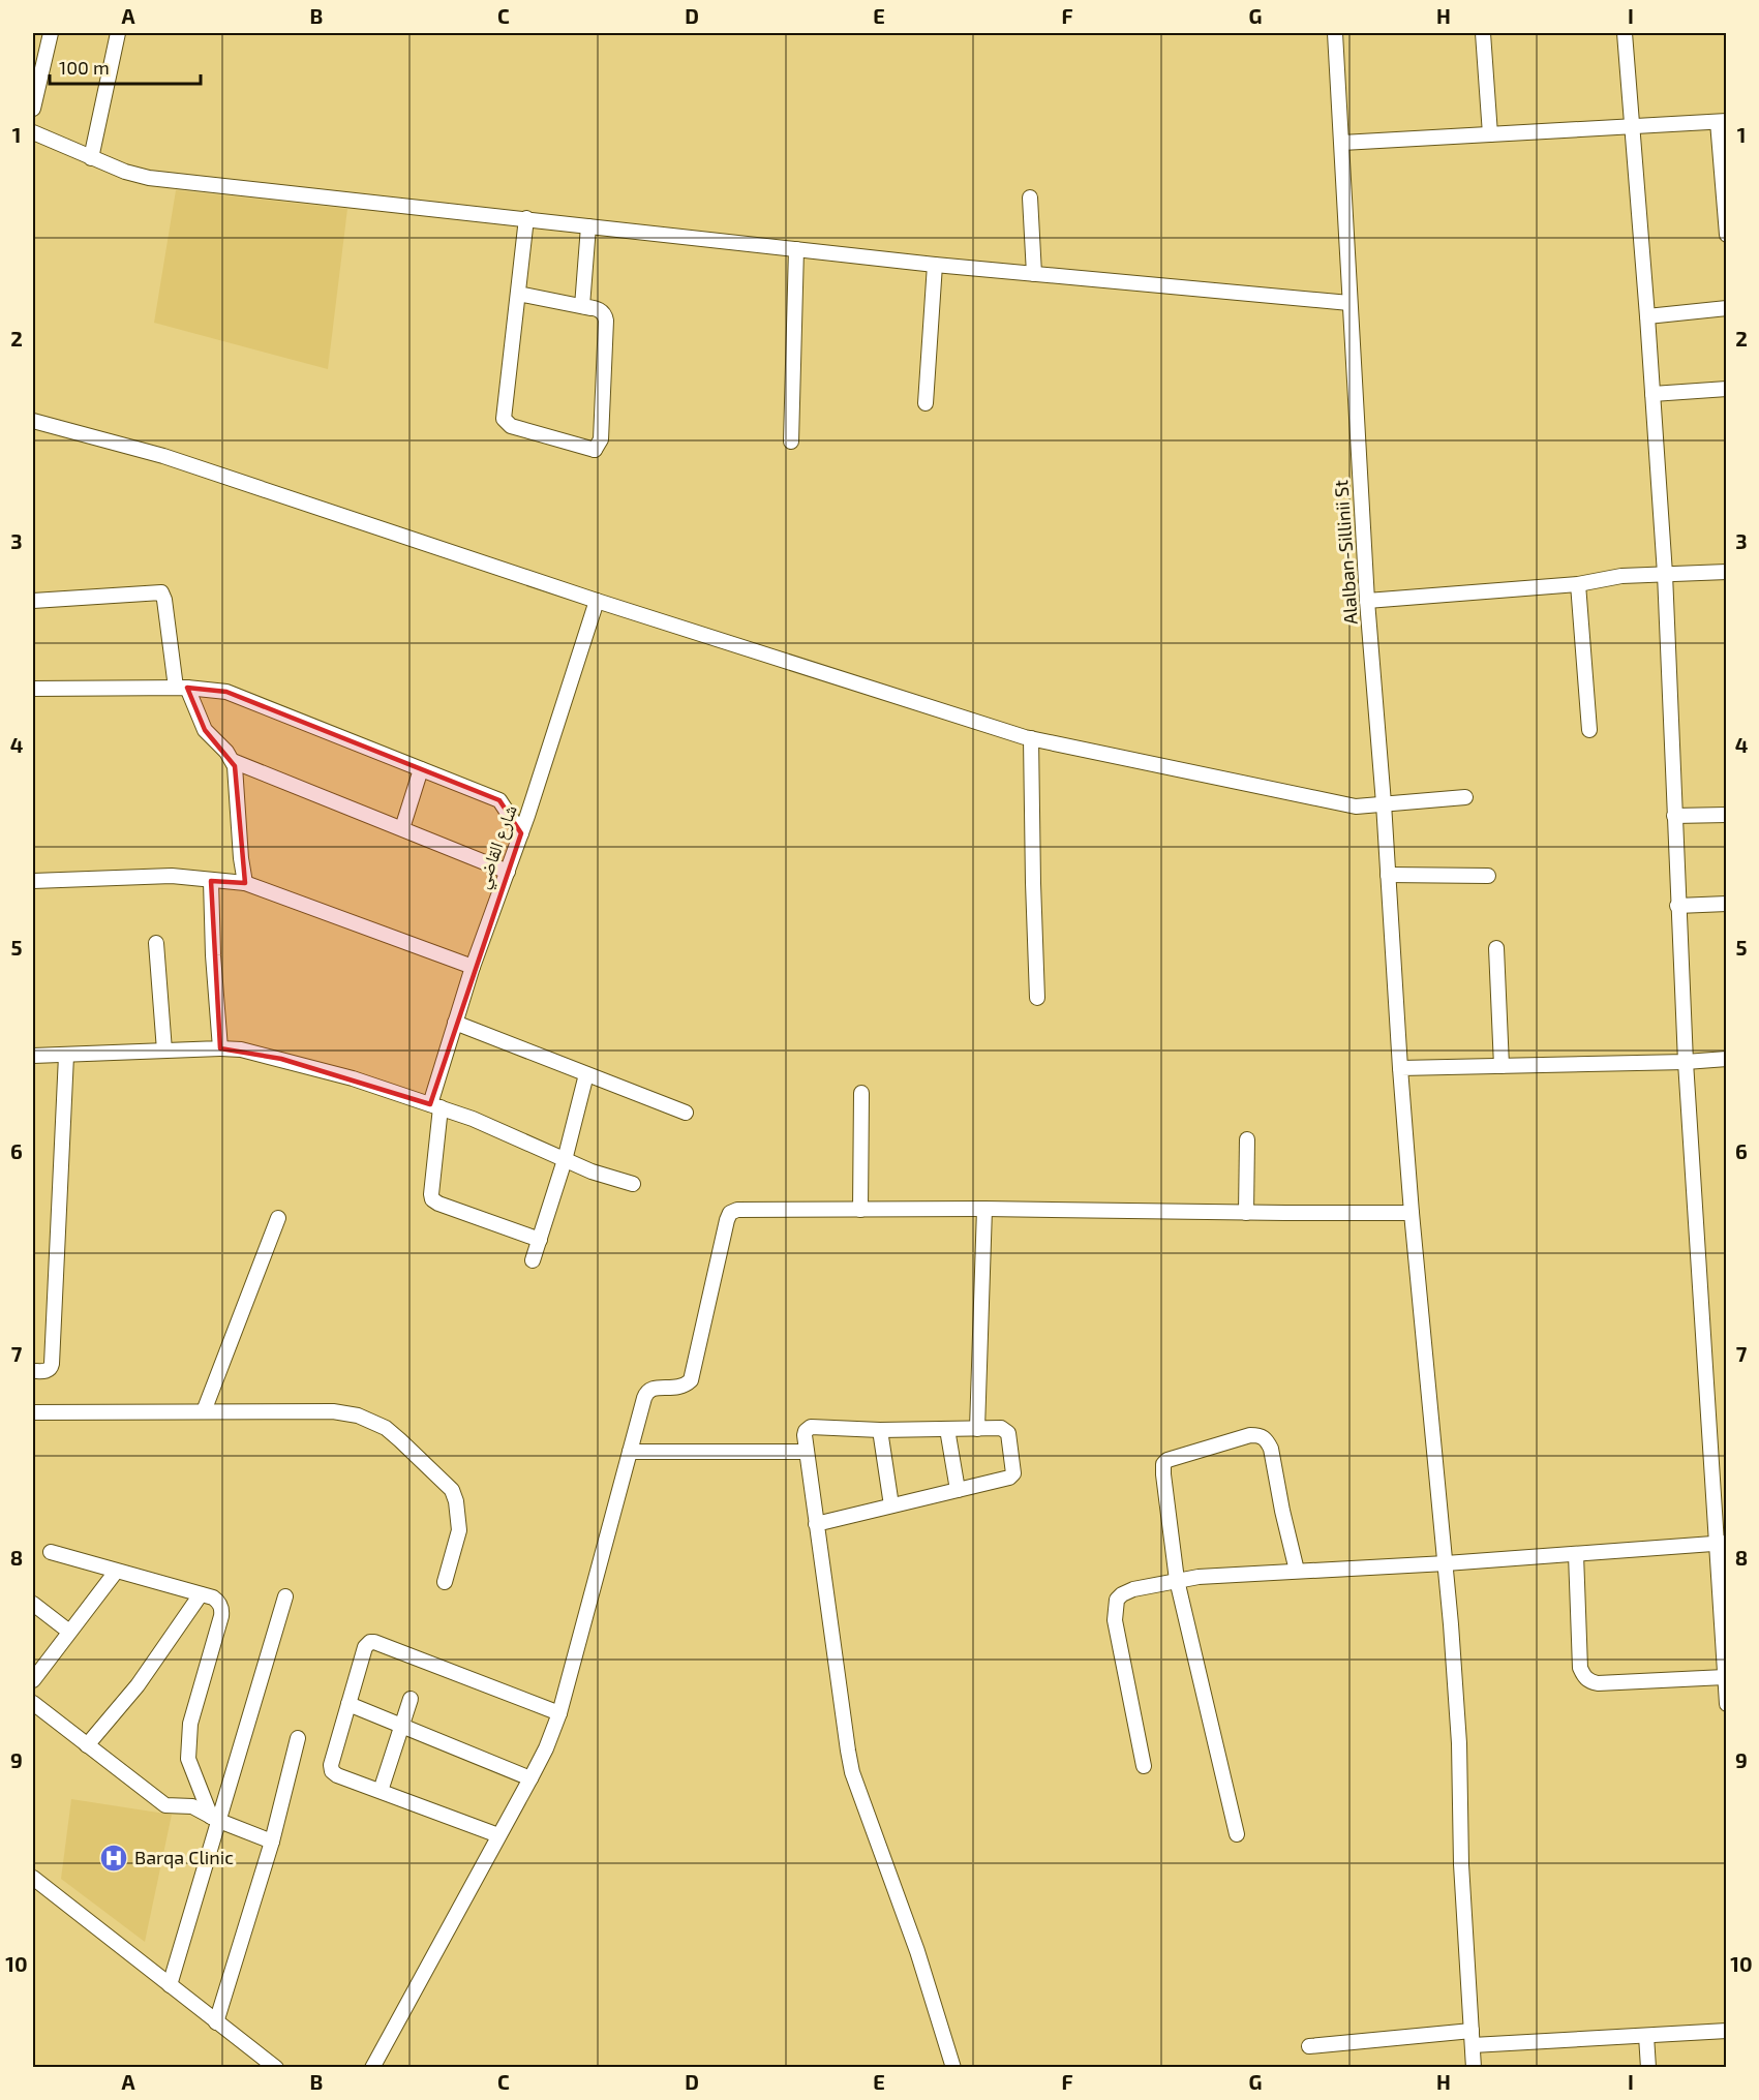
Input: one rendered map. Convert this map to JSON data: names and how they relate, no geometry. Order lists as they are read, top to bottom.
{
  "streets": {
    "street": ["Alalban-Sillinii St", "شارع القاضي"]
  },
  "places": {
    "hospital": ["Barqa Clinic"]
  },
  "scale_bar": "100 m",
  "grid": {
    "columns": [
      "A",
      "B",
      "C",
      "D",
      "E",
      "F",
      "G",
      "H",
      "I"
    ],
    "rows": [
      "1",
      "2",
      "3",
      "4",
      "5",
      "6",
      "7",
      "8",
      "9",
      "10"
    ]
  }
}
